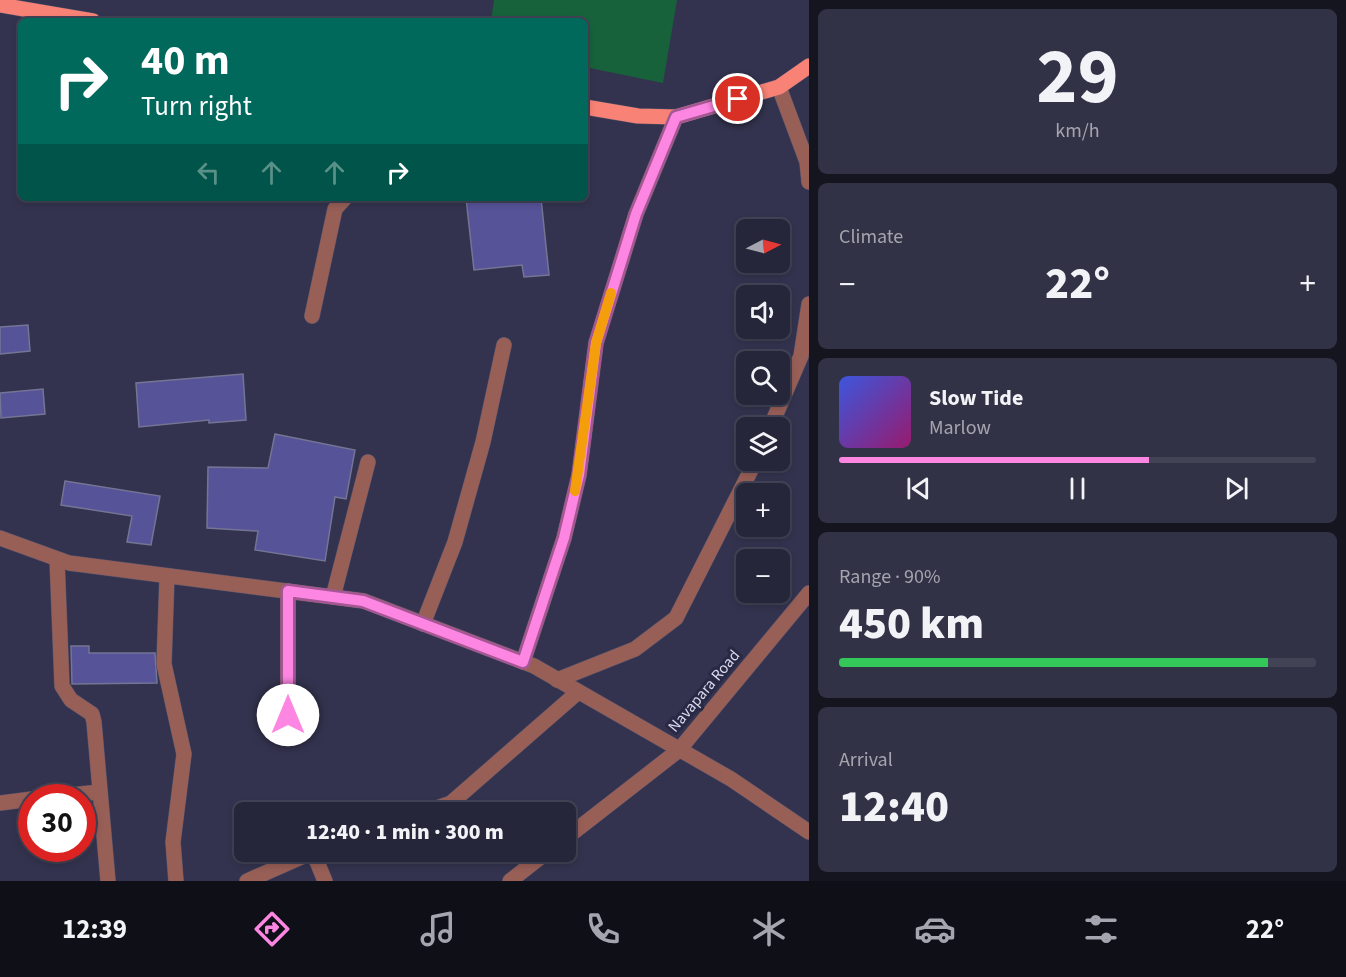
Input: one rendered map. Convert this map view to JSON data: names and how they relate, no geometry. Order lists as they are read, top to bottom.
{
  "streets": {
    "street": ["Navapara Road"]
  },
  "north": "right",
  "page": {
    "tile": [
      ["29", "km/h"],
      "Climate",
      ["Range · 90%", "450 km"],
      ["Arrival", "12:40"]
    ],
    "turn": ["40 m", "Turn right"],
    "map_buttons": ["+", "−"],
    "heat": ["−", "22°", "+"],
    "song": ["Slow Tide", "Marlow"],
    "limit": "30",
    "trip": "12:40 · 1 min · 300 m",
    "tabs": ["12:39", "22°"]
  }
}
